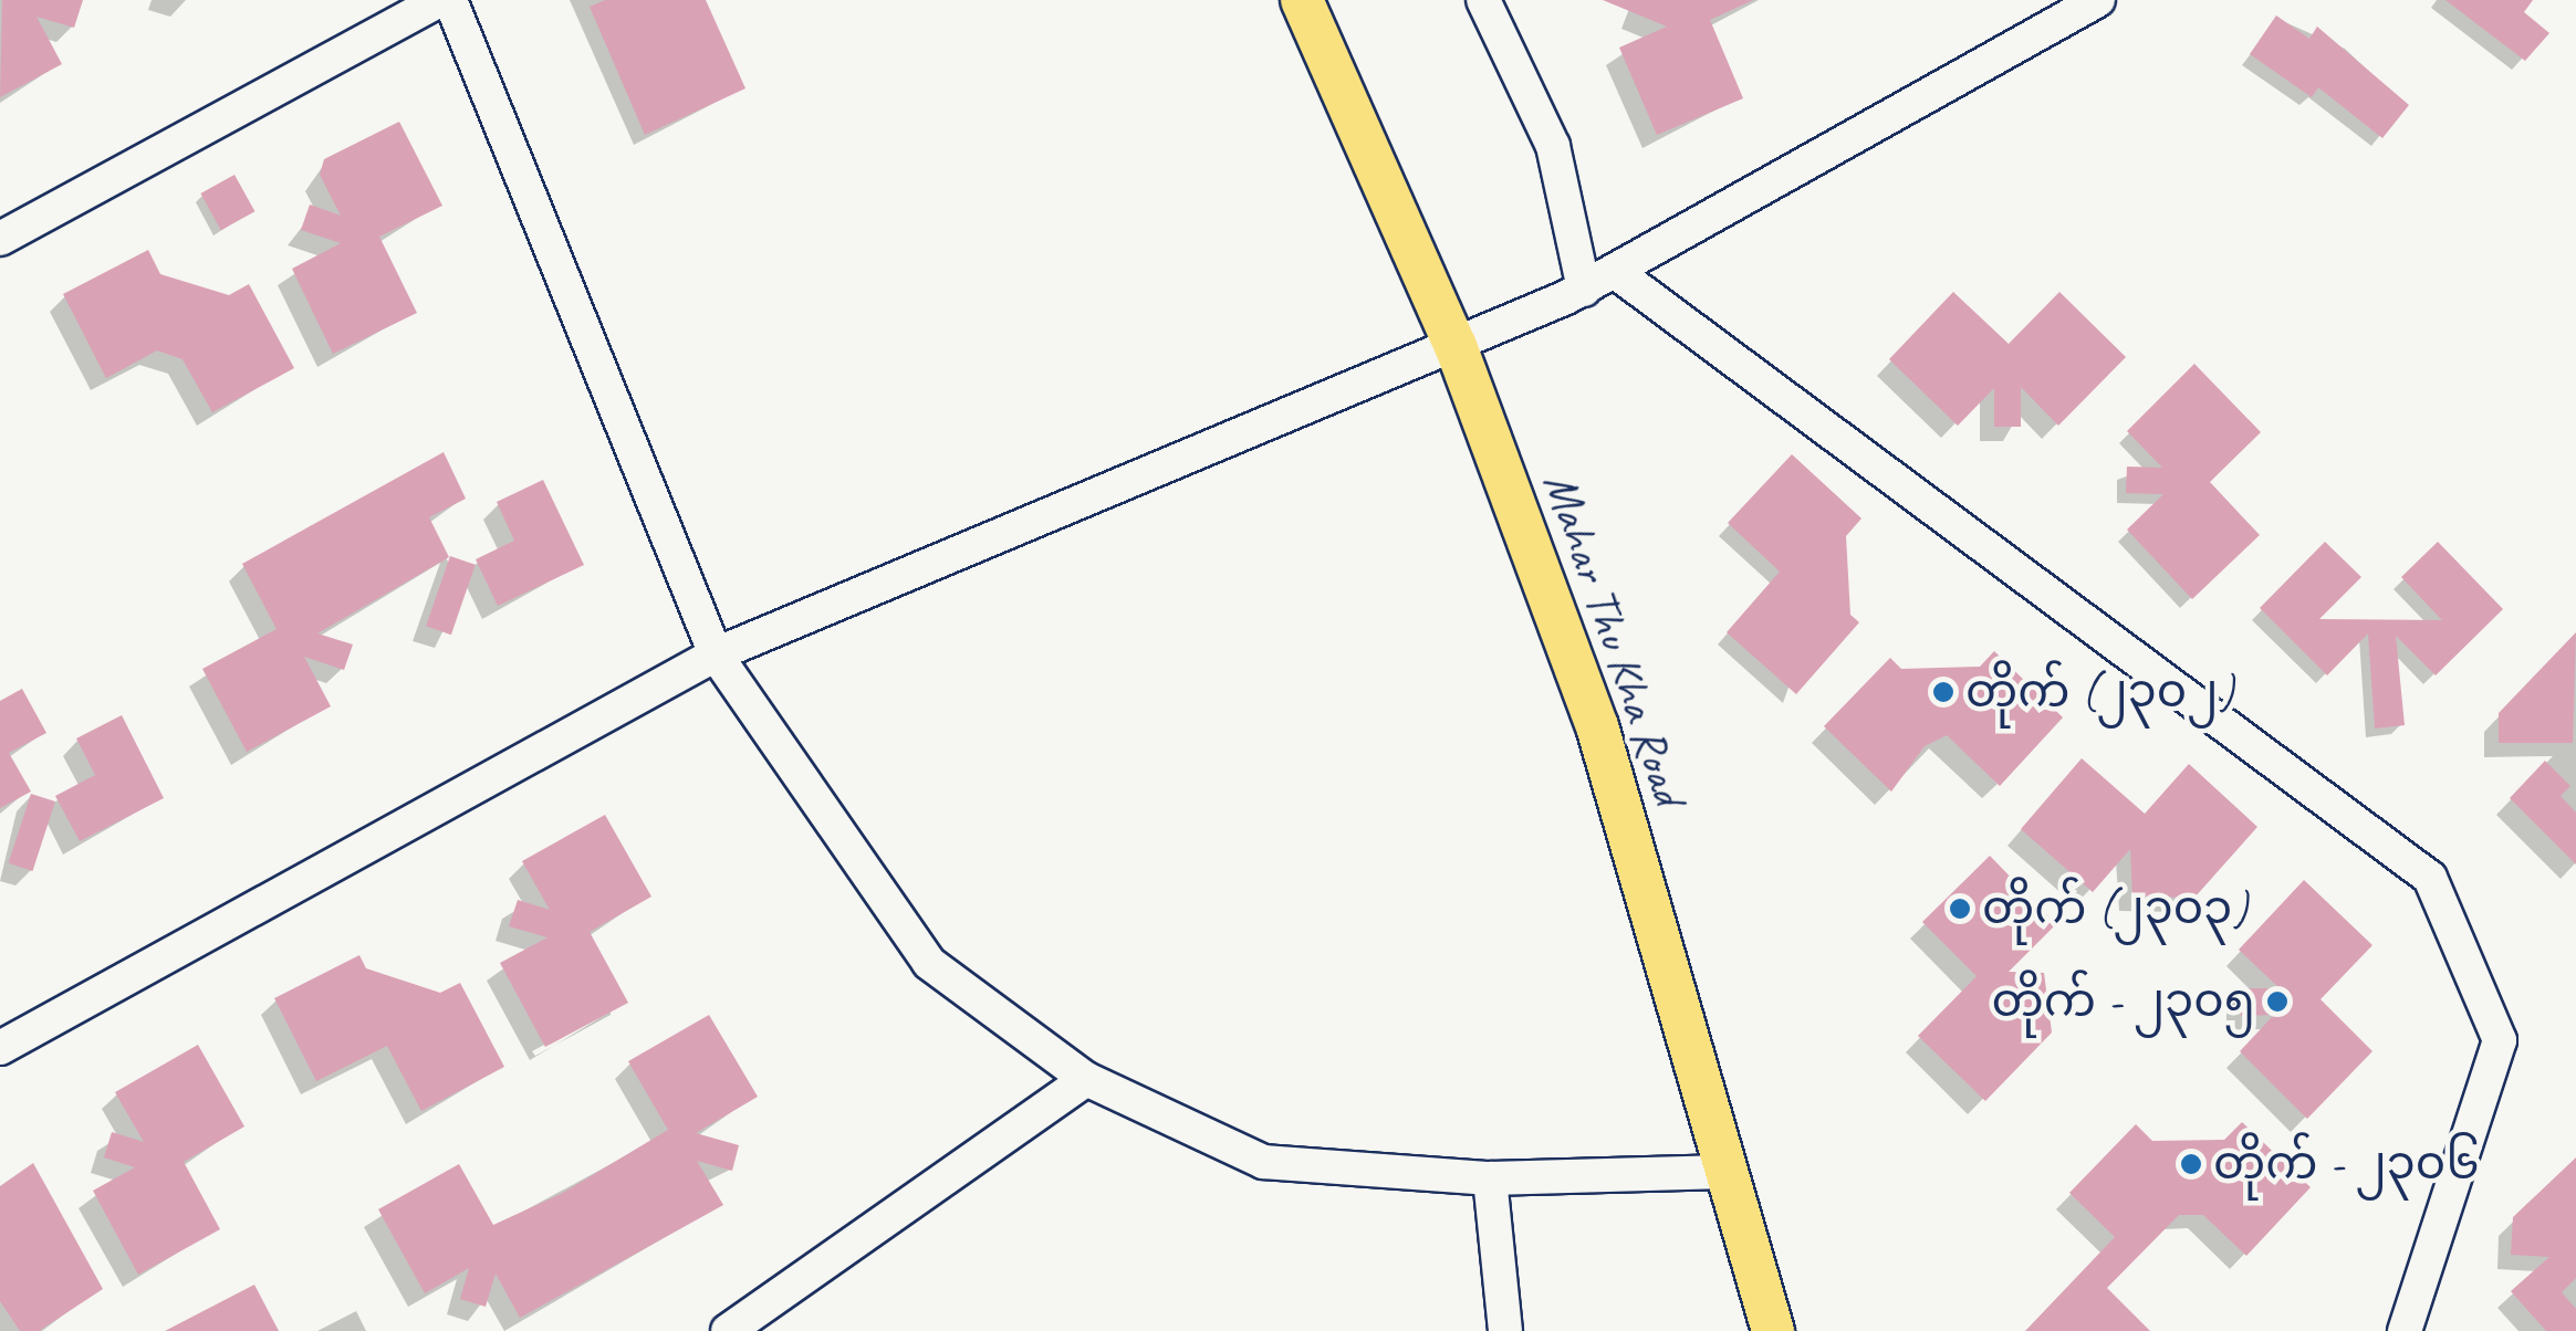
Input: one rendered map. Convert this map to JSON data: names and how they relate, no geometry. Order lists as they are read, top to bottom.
{
  "streets": {
    "main road": ["Mahar Thu Kha Road"]
  },
  "places": [
    "တိုက် (၂၃၀၂)",
    "တိုက် (၂၃၀၃)",
    "တိုက် - ၂၃၀၅",
    "တိုက် - ၂၃၀၆"
  ]
}
